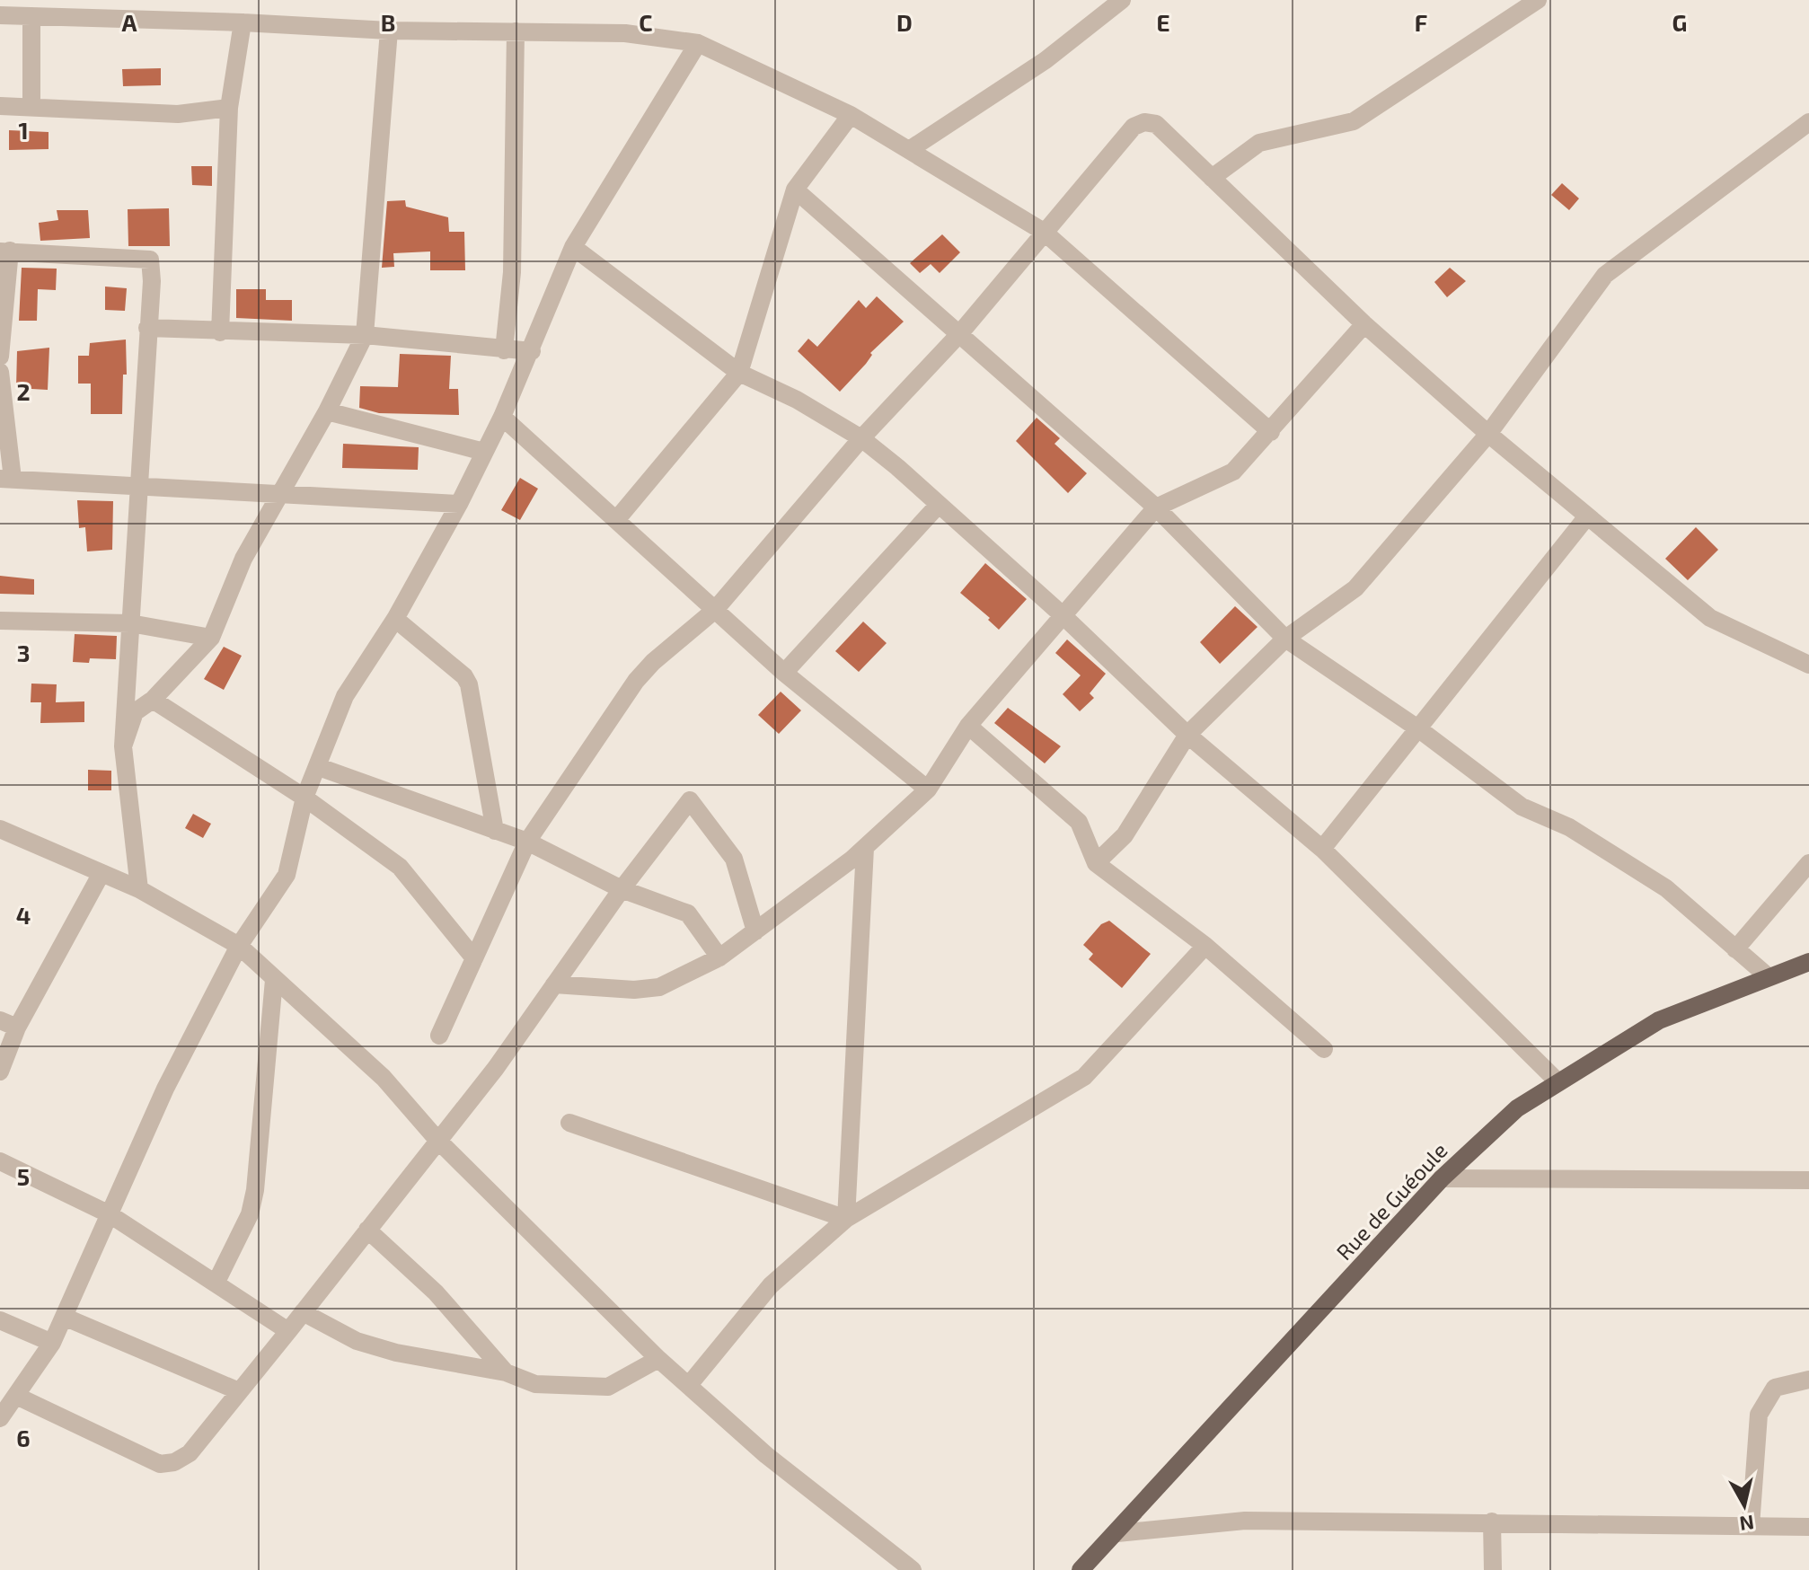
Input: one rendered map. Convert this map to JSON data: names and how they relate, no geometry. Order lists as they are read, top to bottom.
{
  "streets": {
    "main road": ["Rue de Guéoule"]
  },
  "north": "bottom",
  "grid": {
    "columns": [
      "A",
      "B",
      "C",
      "D",
      "E",
      "F",
      "G"
    ],
    "rows": [
      "1",
      "2",
      "3",
      "4",
      "5",
      "6"
    ]
  }
}
